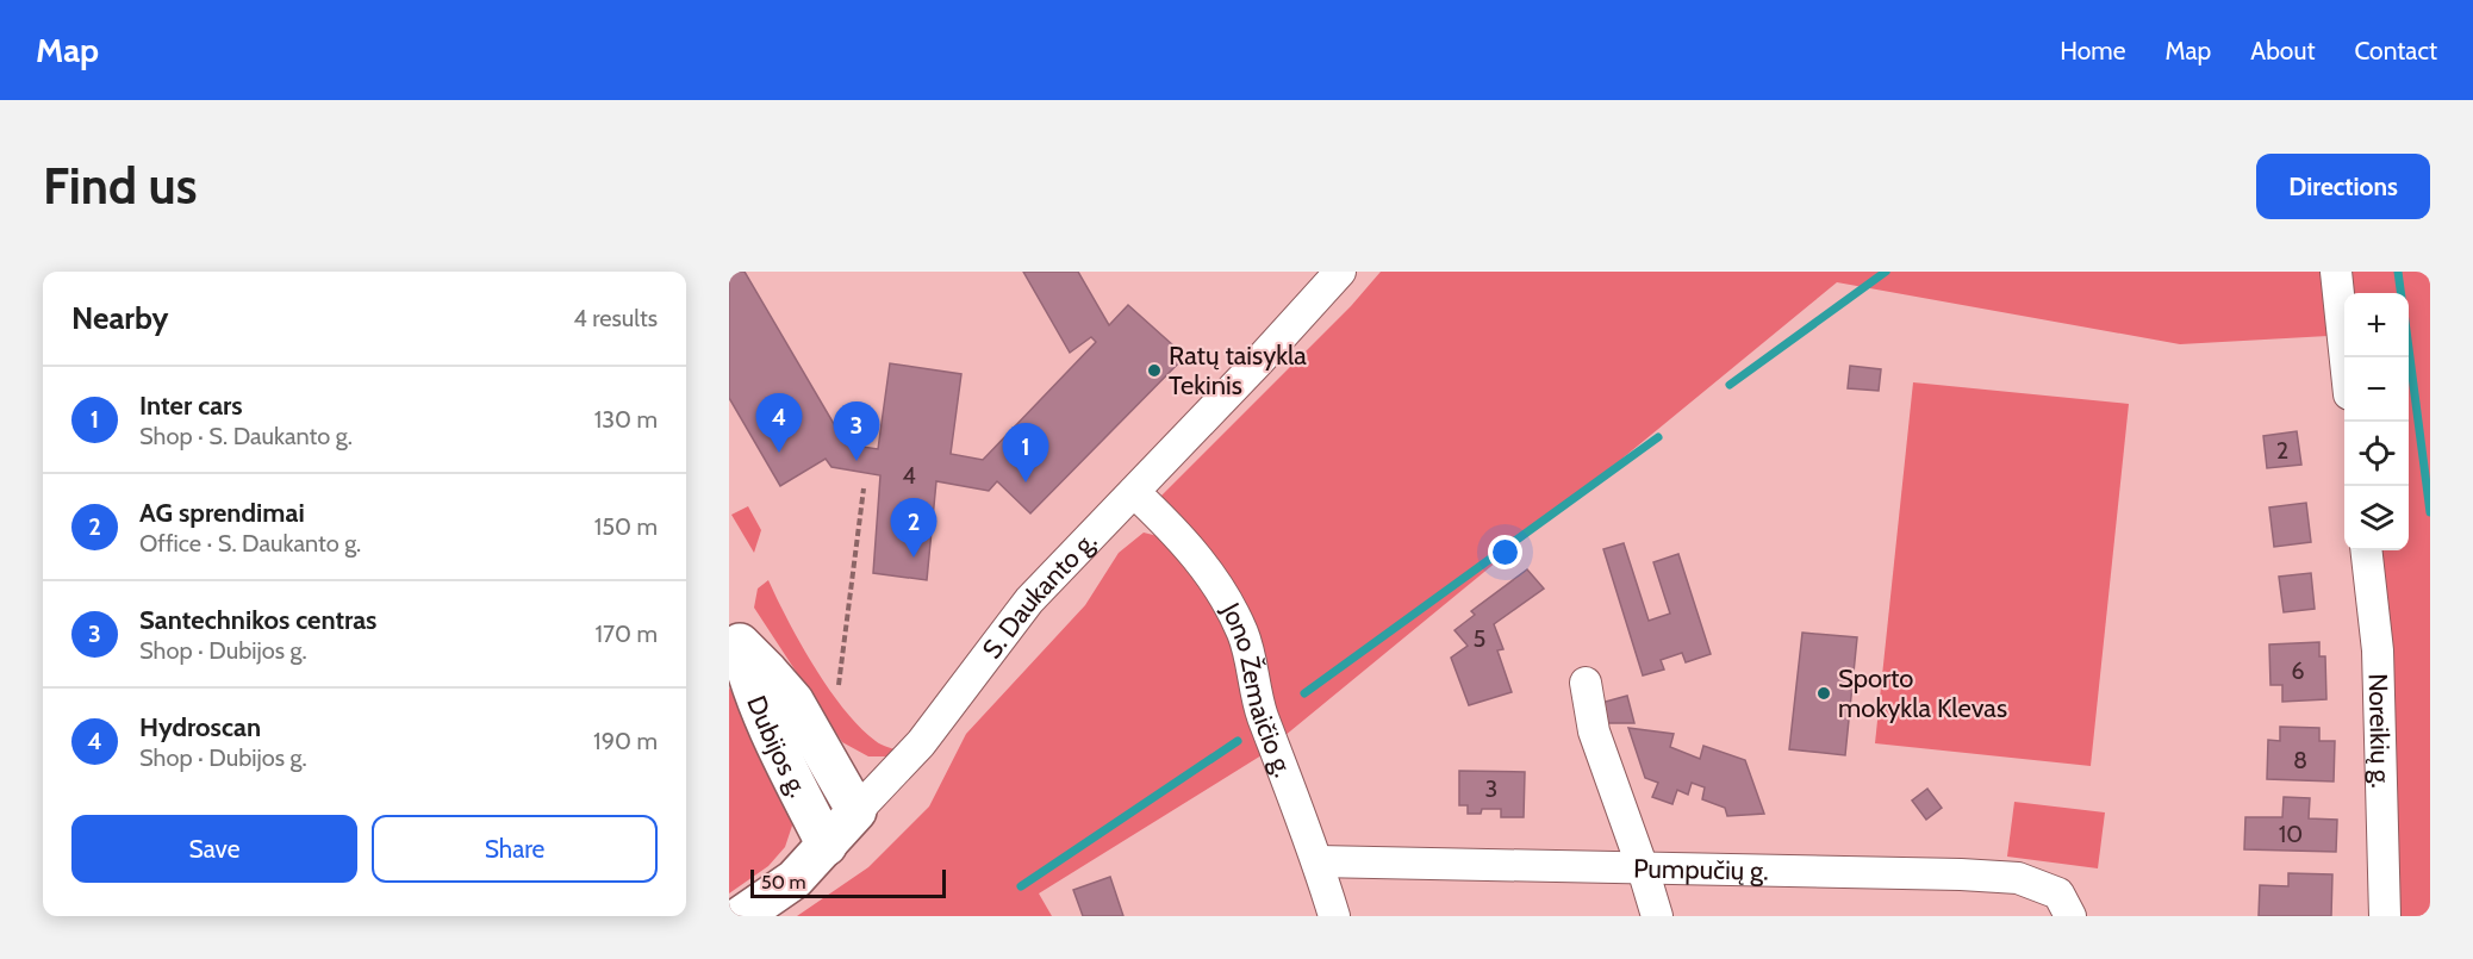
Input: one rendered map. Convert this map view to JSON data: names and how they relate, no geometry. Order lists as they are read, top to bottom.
{
  "streets": {
    "main road": ["S. Daukanto g.", "Dubijos g."],
    "street": ["Jono Žemaičio g.", "Noreikių g.", "Pumpučių g."]
  },
  "crossings": [
    ["S. Daukanto g.", "Jono Žemaičio g."],
    ["S. Daukanto g.", "Dubijos g."],
    ["Jono Žemaičio g.", "Pumpučių g."]
  ],
  "places": ["Ratų taisykla Tekinis", "Sporto mokykla Klevas"],
  "house_numbers": [
    "2",
    "4",
    "5",
    "6",
    "8",
    "3",
    "10"
  ],
  "scale_bar": "50 m",
  "page": {
    "header": "Map",
    "nav": [
      "Home",
      "Map",
      "About",
      "Contact"
    ],
    "buttons": [
      "Directions",
      ["Save", "Share"]
    ],
    "title": "Find us",
    "heading": ["Nearby", "4 results"],
    "map_buttons": ["+", "−"],
    "list": [
      {
        "mark": "1",
        "name": "Inter cars",
        "note": "Shop · S. Daukanto g.",
        "value": "130 m"
      },
      {
        "mark": "2",
        "name": "AG sprendimai",
        "note": "Office · S. Daukanto g.",
        "value": "150 m"
      },
      {
        "mark": "3",
        "name": "Santechnikos centras",
        "note": "Shop · Dubijos g.",
        "value": "170 m"
      },
      {
        "mark": "4",
        "name": "Hydroscan",
        "note": "Shop · Dubijos g.",
        "value": "190 m"
      }
    ],
    "pins": [
      "4",
      "3",
      "1",
      "2"
    ],
    "scale": "50 m"
  }
}
